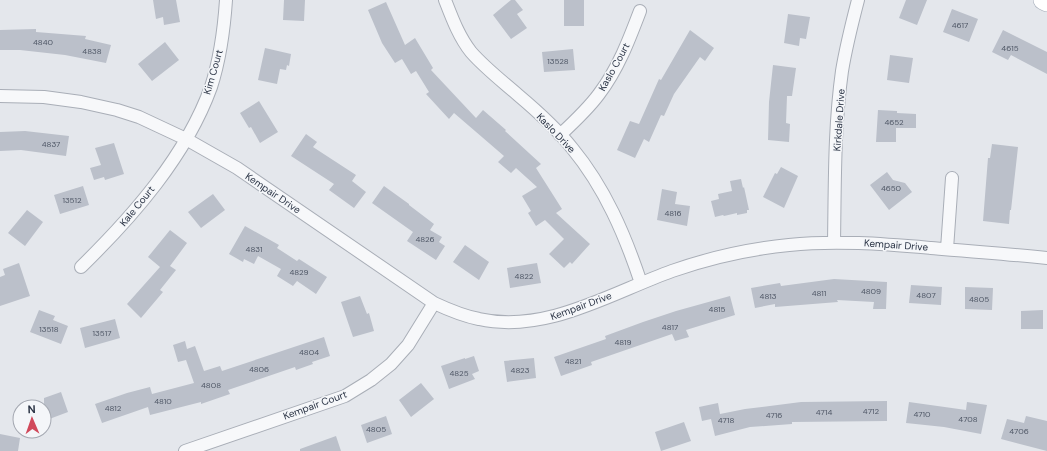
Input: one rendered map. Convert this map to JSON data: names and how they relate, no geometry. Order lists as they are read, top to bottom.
{
  "streets": {
    "street": [
      "Kaslo Court",
      "Kim Court",
      "Kirkdale Drive",
      "Kaslo Drive",
      "Kempair Drive",
      "Kale Court",
      "Kempair Court"
    ]
  },
  "crossings": [
    ["Kaslo Court", "Kaslo Drive"],
    ["Kim Court", "Kempair Drive"],
    ["Kim Court", "Kale Court"],
    ["Kirkdale Drive", "Kempair Drive"],
    ["Kaslo Drive", "Kempair Drive"],
    ["Kempair Drive", "Kale Court"],
    ["Kempair Drive", "Kempair Court"]
  ],
  "house_numbers": [
    "4617",
    "4840",
    "4615",
    "4838",
    "13528",
    "4652",
    "4837",
    "4650",
    "13512",
    "4816",
    "4826",
    "4831",
    "4829",
    "4822",
    "4809",
    "4811",
    "4807",
    "4813",
    "4805",
    "4815",
    "4817",
    "13518",
    "13517",
    "4819",
    "4804",
    "4821",
    "4806",
    "4823",
    "4825",
    "4808",
    "4810",
    "4812",
    "4712",
    "4714",
    "4710",
    "4716",
    "4708",
    "4718",
    "4805",
    "4706"
  ],
  "north": "top"
}
